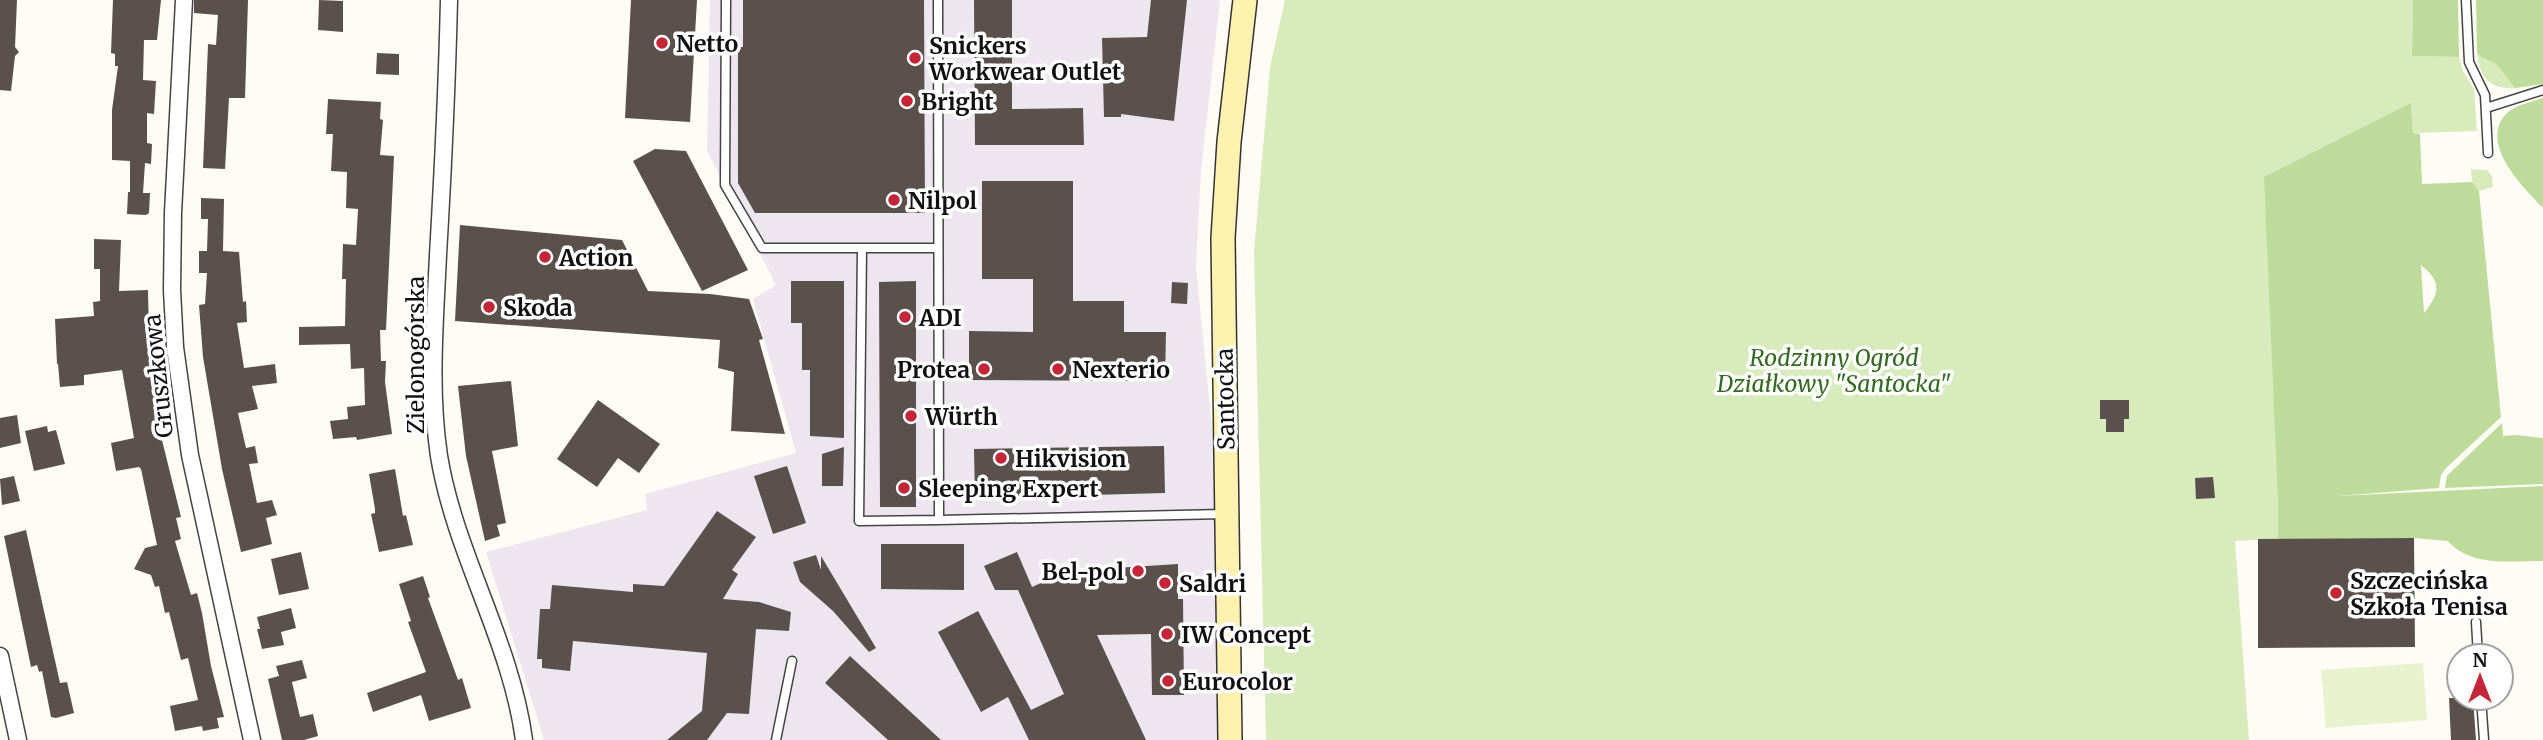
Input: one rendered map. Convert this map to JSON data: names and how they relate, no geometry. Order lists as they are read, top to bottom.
{
  "streets": {
    "street": ["Zielonogórska", "Gruszkowa", "Santocka"]
  },
  "parks": ["Rodzinny Ogród Działkowy \"Santocka\""],
  "places": [
    "Netto",
    "Snickers Workwear Outlet",
    "Bright",
    "Nilpol",
    "Action",
    "Skoda",
    "ADI",
    "Protea",
    "Nexterio",
    "Würth",
    "Hikvision",
    "Sleeping Expert",
    "Bel-pol",
    "Saldri",
    "Szczecińska Szkoła Tenisa",
    "IW Concept",
    "Eurocolor"
  ],
  "north": "top"
}
